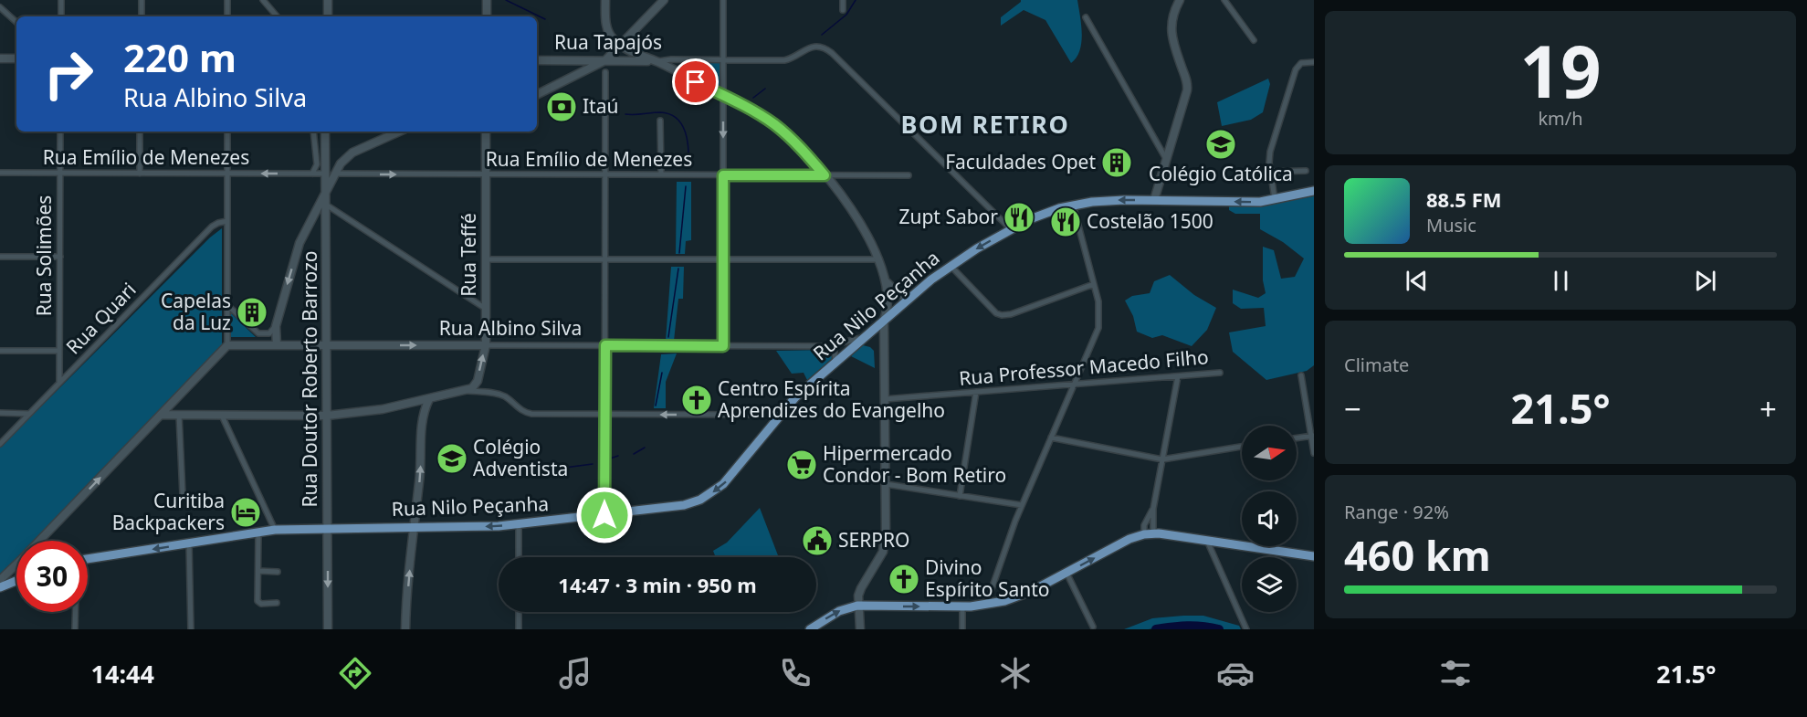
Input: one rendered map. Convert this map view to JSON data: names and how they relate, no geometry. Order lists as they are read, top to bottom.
{
  "streets": {
    "main road": [
      "Rua Tapajós",
      "Rua Teffé",
      "Rua Nilo Peçanha",
      "Rua Albino Silva",
      "Rua Doutor Roberto Barrozo"
    ],
    "street": [
      "Rua Emílio de Menezes",
      "Rua Solimões",
      "Rua Quari",
      "Rua Professor Macedo Filho"
    ]
  },
  "crossings": [
    ["Rua Tapajós", "Rua Nilo Peçanha"],
    ["Rua Emílio de Menezes", "Rua Teffé"],
    ["Rua Emílio de Menezes", "Rua Solimões"],
    ["Rua Emílio de Menezes", "Rua Doutor Roberto Barrozo"],
    ["Rua Teffé", "Rua Albino Silva"],
    ["Rua Solimões", "Rua Quari"],
    ["Rua Nilo Peçanha", "Rua Albino Silva"],
    ["Rua Nilo Peçanha", "Rua Doutor Roberto Barrozo"],
    ["Rua Albino Silva", "Rua Doutor Roberto Barrozo"]
  ],
  "one_way": ["Rua Nilo Peçanha"],
  "districts": ["BOM RETIRO"],
  "places": {
    "bank": ["Itaú"],
    "school or university": ["Colégio Católica", "Colégio Adventista"],
    "building": ["Faculdades Opet", "Capelas da Luz"],
    "restaurant": ["Zupt Sabor", "Costelão 1500"],
    "church": ["Centro Espírita Aprendizes do Evangelho", "Divino Espírito Santo"],
    "supermarket": ["Hipermercado Condor - Bom Retiro"],
    "hotel": ["Curitiba Backpackers"],
    "public building": ["SERPRO"]
  },
  "north": "right",
  "page": {
    "tile": [
      ["19", "km/h"],
      "Climate",
      ["Range · 92%", "460 km"]
    ],
    "turn": ["220 m", "Rua Albino Silva"],
    "song": ["88.5 FM", "Music"],
    "heat": ["−", "21.5°", "+"],
    "limit": "30",
    "trip": "14:47 · 3 min · 950 m",
    "tabs": ["14:44", "21.5°"]
  }
}
